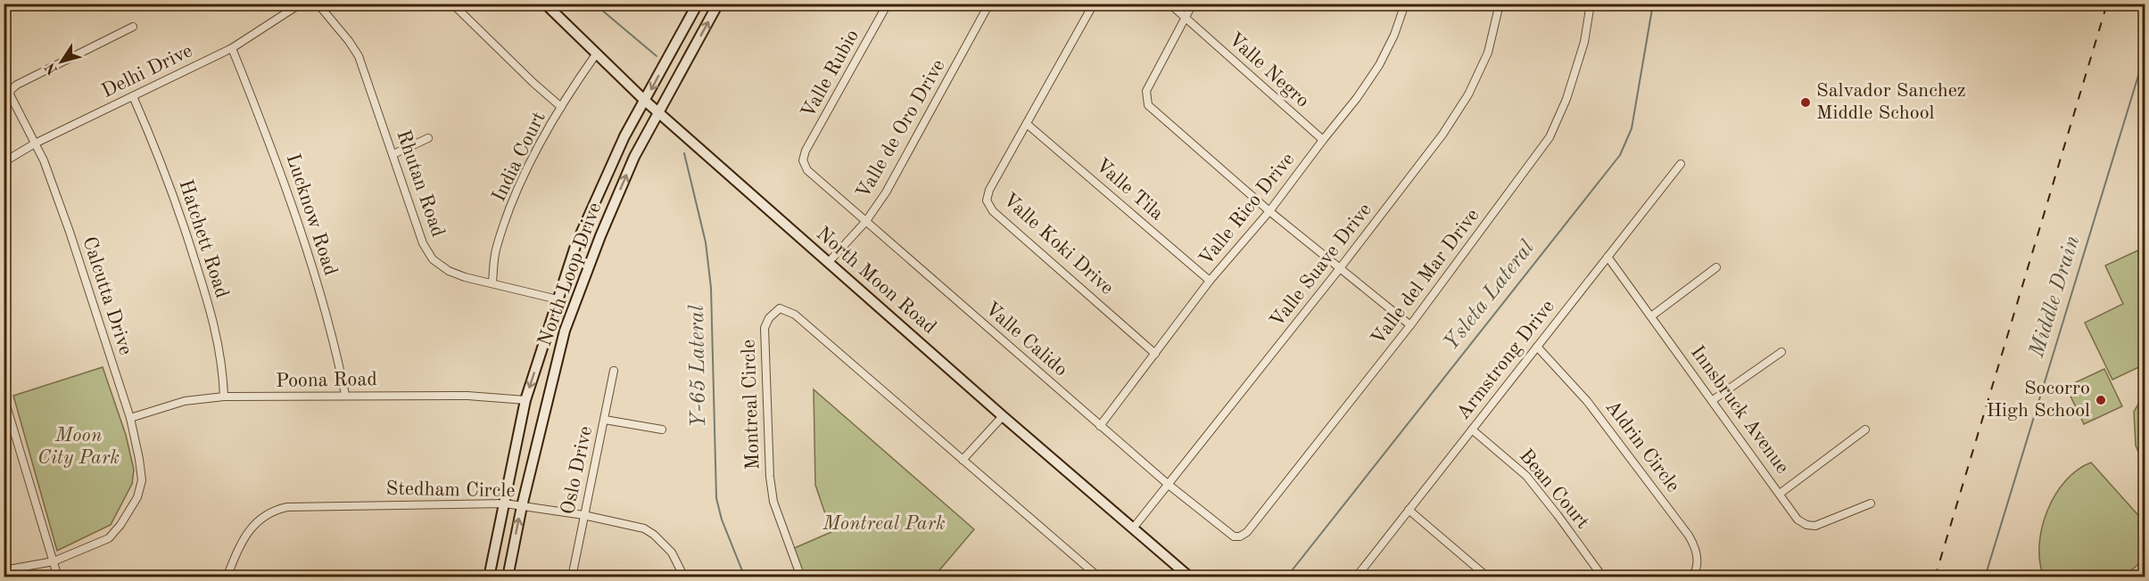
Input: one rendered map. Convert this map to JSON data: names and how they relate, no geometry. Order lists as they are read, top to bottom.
{
  "streets": {
    "main road": ["North Loop Drive", "North Moon Road"],
    "street": [
      "Valle Negro",
      "Delhi Drive",
      "Valle Rubio",
      "Valle de Oro Drive",
      "India Court",
      "Rhutan Road",
      "Valle Tila",
      "Valle Rico Drive",
      "Lucknow Road",
      "Hatchett Road",
      "Valle Koki Drive",
      "Valle Suave Drive",
      "Valle del Mar Drive",
      "Calcutta Drive",
      "Valle Calido",
      "Armstrong Drive",
      "Poona Road",
      "Montreal Circle",
      "Innsbruck Avenue",
      "Aldrin Circle",
      "Oslo Drive",
      "Bean Court",
      "Stedham Circle"
    ]
  },
  "crossings": [
    ["Valle Negro", "Valle Rico Drive"],
    ["Delhi Drive", "Lucknow Road"],
    ["Delhi Drive", "Hatchett Road"],
    ["Delhi Drive", "Calcutta Drive"],
    ["Valle Rubio", "Valle Calido"],
    ["Valle de Oro Drive", "North Moon Road"],
    ["Valle de Oro Drive", "Valle Calido"],
    ["India Court", "Rhutan Road"],
    ["India Court", "North Moon Road"],
    ["Rhutan Road", "North Loop Drive"],
    ["Valle Tila", "Valle Rico Drive"],
    ["Valle Tila", "Valle Koki Drive"],
    ["Valle Rico Drive", "Valle Koki Drive"],
    ["Valle Rico Drive", "Valle Calido"],
    ["Lucknow Road", "Poona Road"],
    ["Hatchett Road", "Poona Road"],
    ["Valle Suave Drive", "North Moon Road"],
    ["Valle Suave Drive", "Valle Calido"],
    ["North Loop Drive", "North Moon Road"],
    ["North Loop Drive", "Poona Road"],
    ["North Loop Drive", "Stedham Circle"],
    ["Valle del Mar Drive", "Valle Calido"],
    ["Calcutta Drive", "Poona Road"],
    ["Armstrong Drive", "Innsbruck Avenue"],
    ["Armstrong Drive", "Aldrin Circle"],
    ["Armstrong Drive", "Bean Court"],
    ["Oslo Drive", "Stedham Circle"]
  ],
  "water": ["Ysleta Lateral", "Middle Drain", "Y-65 Lateral"],
  "parks": ["Moon City Park", "Montreal Park"],
  "places": ["Salvador Sanchez Middle School", "Socorro High School"],
  "north": "bottom left"
}
